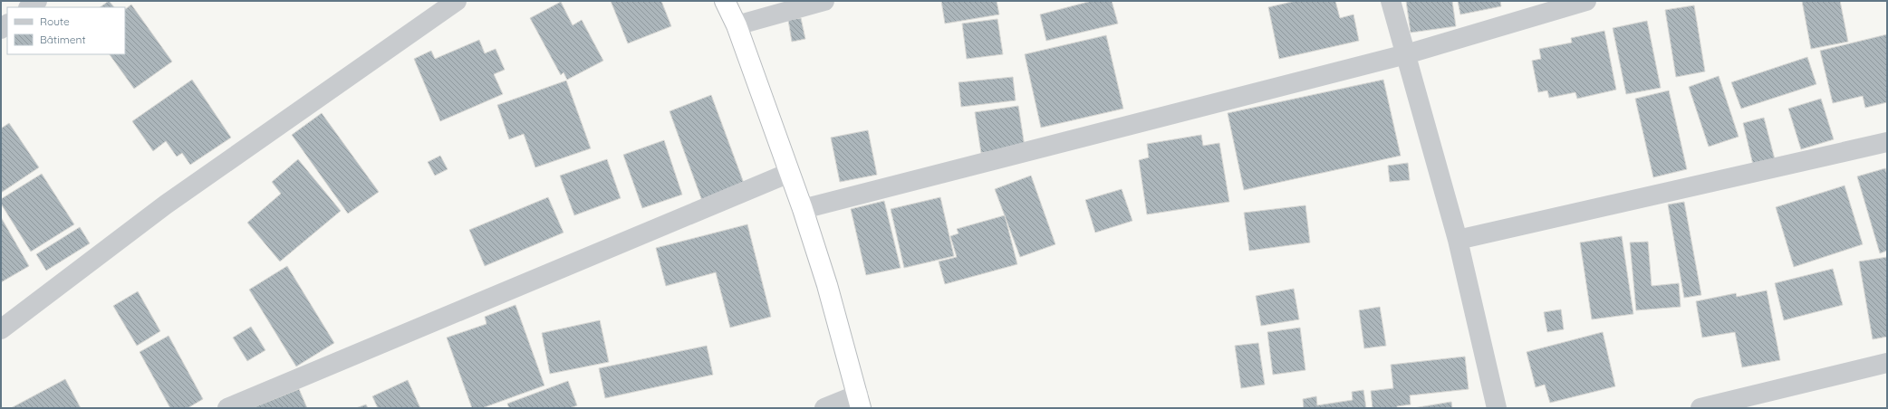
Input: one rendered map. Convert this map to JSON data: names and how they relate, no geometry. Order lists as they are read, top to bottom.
{
  "legend": ["Route", "Bâtiment"]
}
